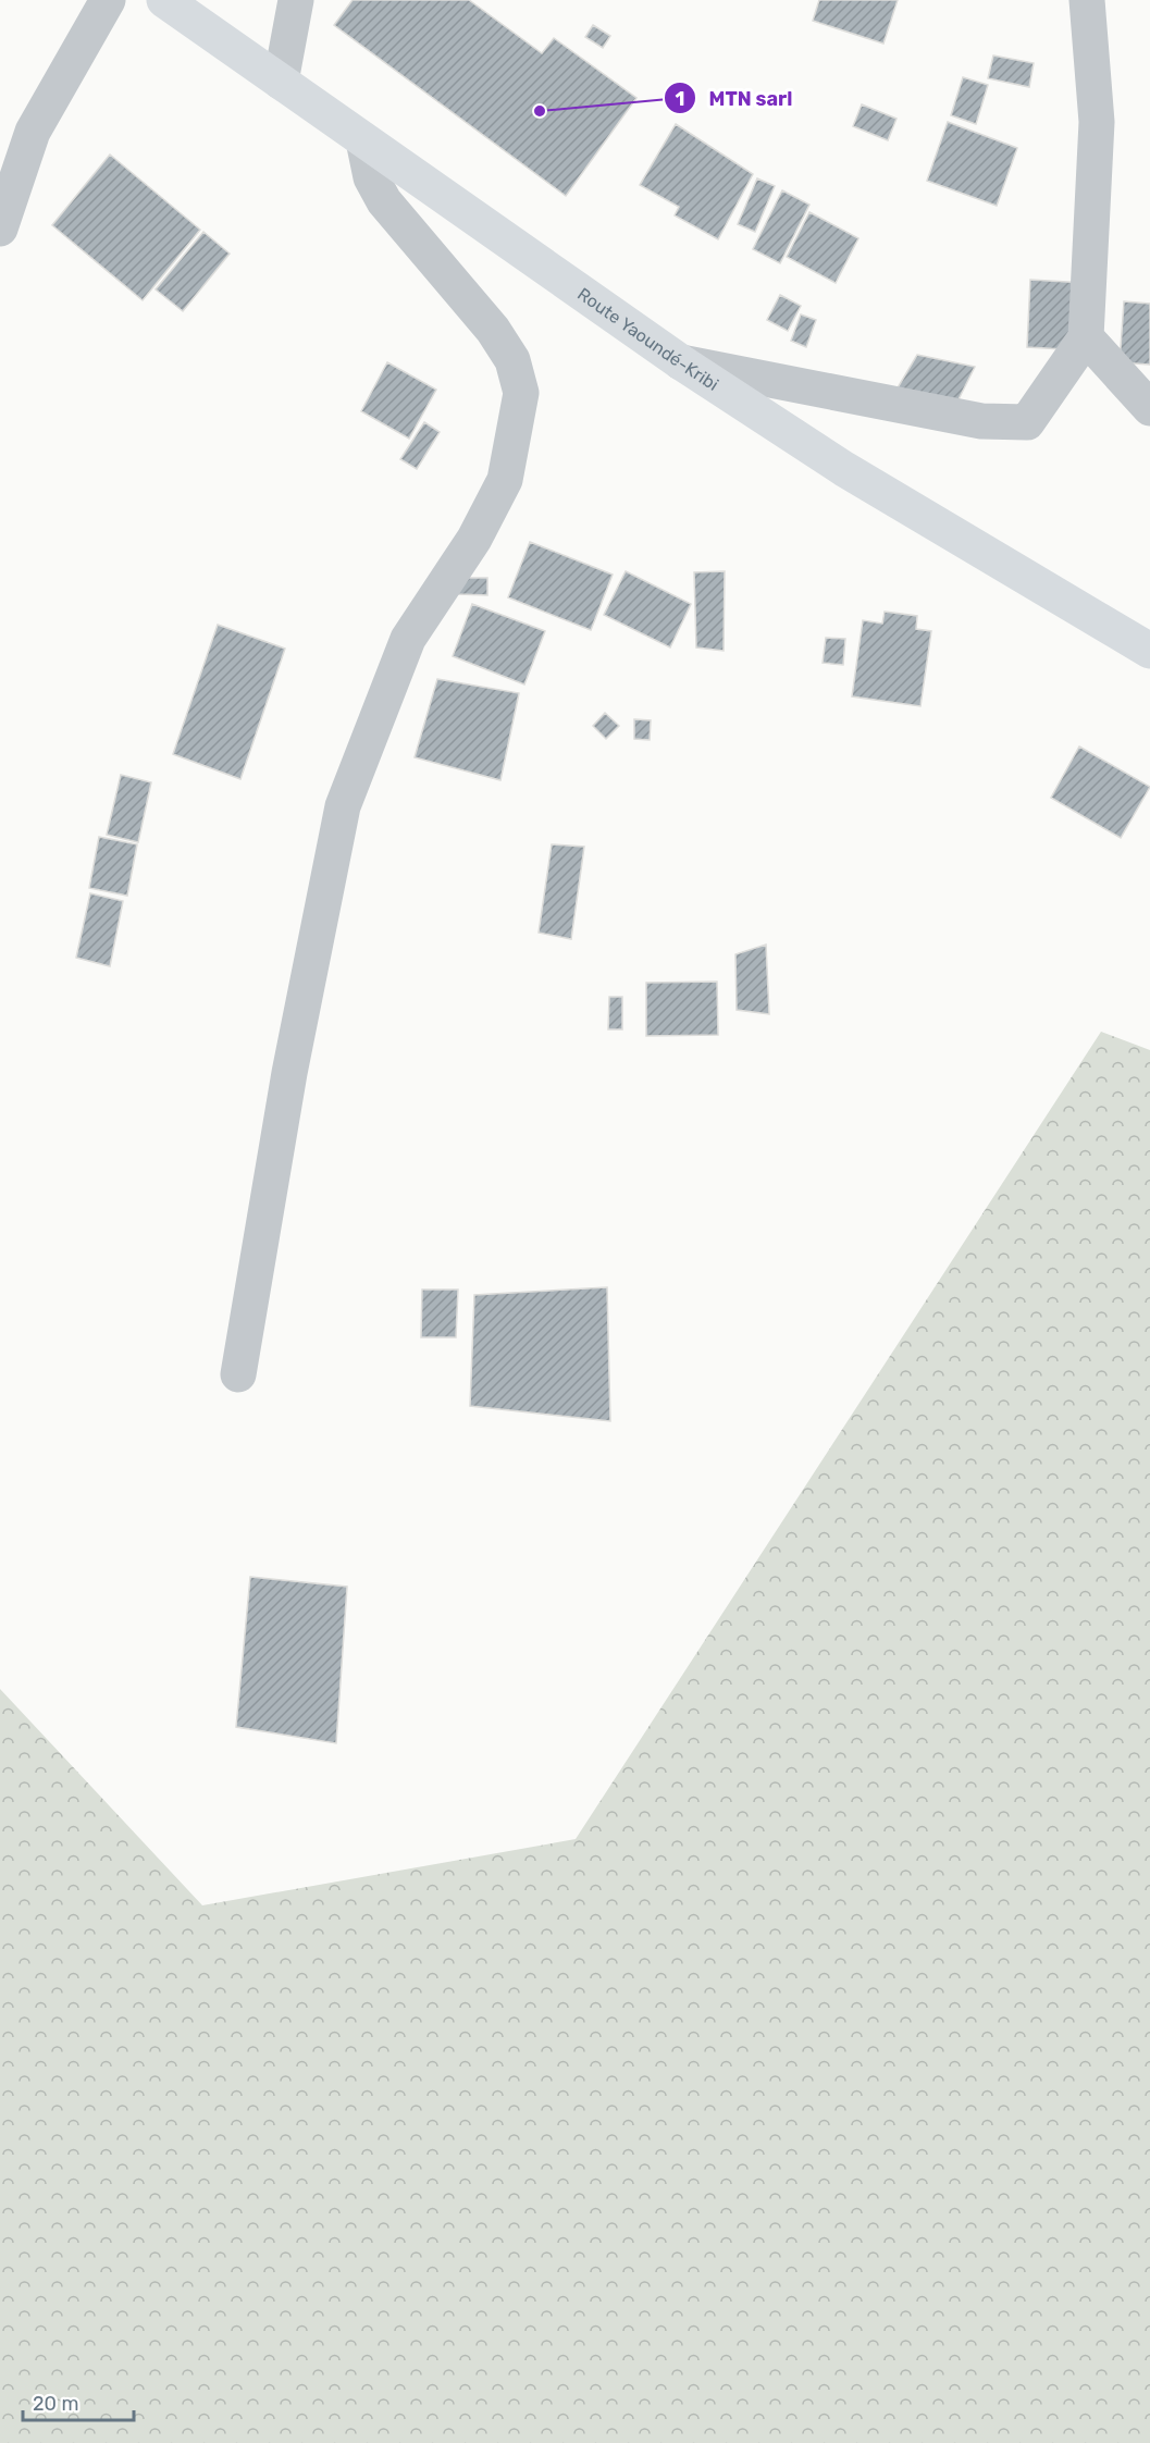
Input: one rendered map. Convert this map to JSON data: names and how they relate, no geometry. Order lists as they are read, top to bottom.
{
  "streets": {
    "main road": ["Route Yaoundé-Kribi"]
  },
  "places": ["MTN sarl"],
  "scale_bar": "20 m"
}
